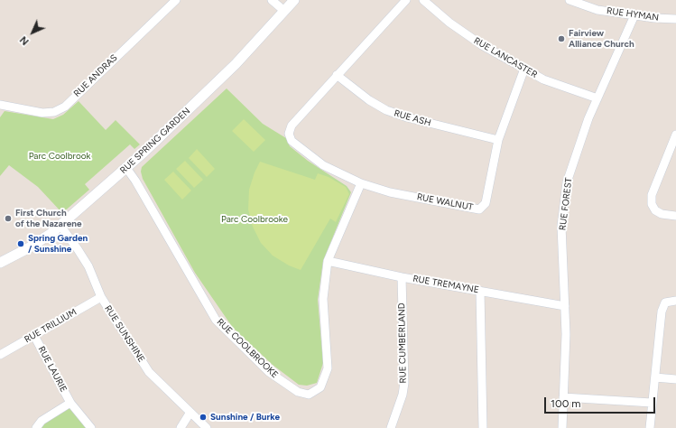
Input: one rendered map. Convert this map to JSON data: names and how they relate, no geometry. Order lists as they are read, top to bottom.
{
  "streets": {
    "street": [
      "RUE HYMAN",
      "RUE LANCASTER",
      "RUE ANDRAS",
      "RUE ASH",
      "RUE SPRING GARDEN",
      "RUE WALNUT",
      "RUE FOREST",
      "RUE TREMAYNE",
      "RUE TRILLIUM",
      "RUE SUNSHINE",
      "RUE CUMBERLAND",
      "RUE COOLBROOKE",
      "RUE LAURIE"
    ]
  },
  "crossings": [
    ["RUE HYMAN", "RUE FOREST"],
    ["RUE LANCASTER", "RUE WALNUT"],
    ["RUE LANCASTER", "RUE FOREST"],
    ["RUE ASH", "RUE WALNUT"],
    ["RUE SPRING GARDEN", "RUE SUNSHINE"],
    ["RUE SPRING GARDEN", "RUE COOLBROOKE"],
    ["RUE WALNUT", "RUE COOLBROOKE"],
    ["RUE FOREST", "RUE TREMAYNE"],
    ["RUE TREMAYNE", "RUE CUMBERLAND"],
    ["RUE TREMAYNE", "RUE COOLBROOKE"],
    ["RUE TRILLIUM", "RUE SUNSHINE"],
    ["RUE TRILLIUM", "RUE LAURIE"]
  ],
  "parks": ["Parc Coolbrook", "Parc Coolbrooke"],
  "places": [
    "Fairview Alliance Church",
    "First Church of the Nazarene",
    "Spring Garden / Sunshine",
    "Sunshine / Burke"
  ],
  "scale_bar": "100 m",
  "north": "bottom left"
}
